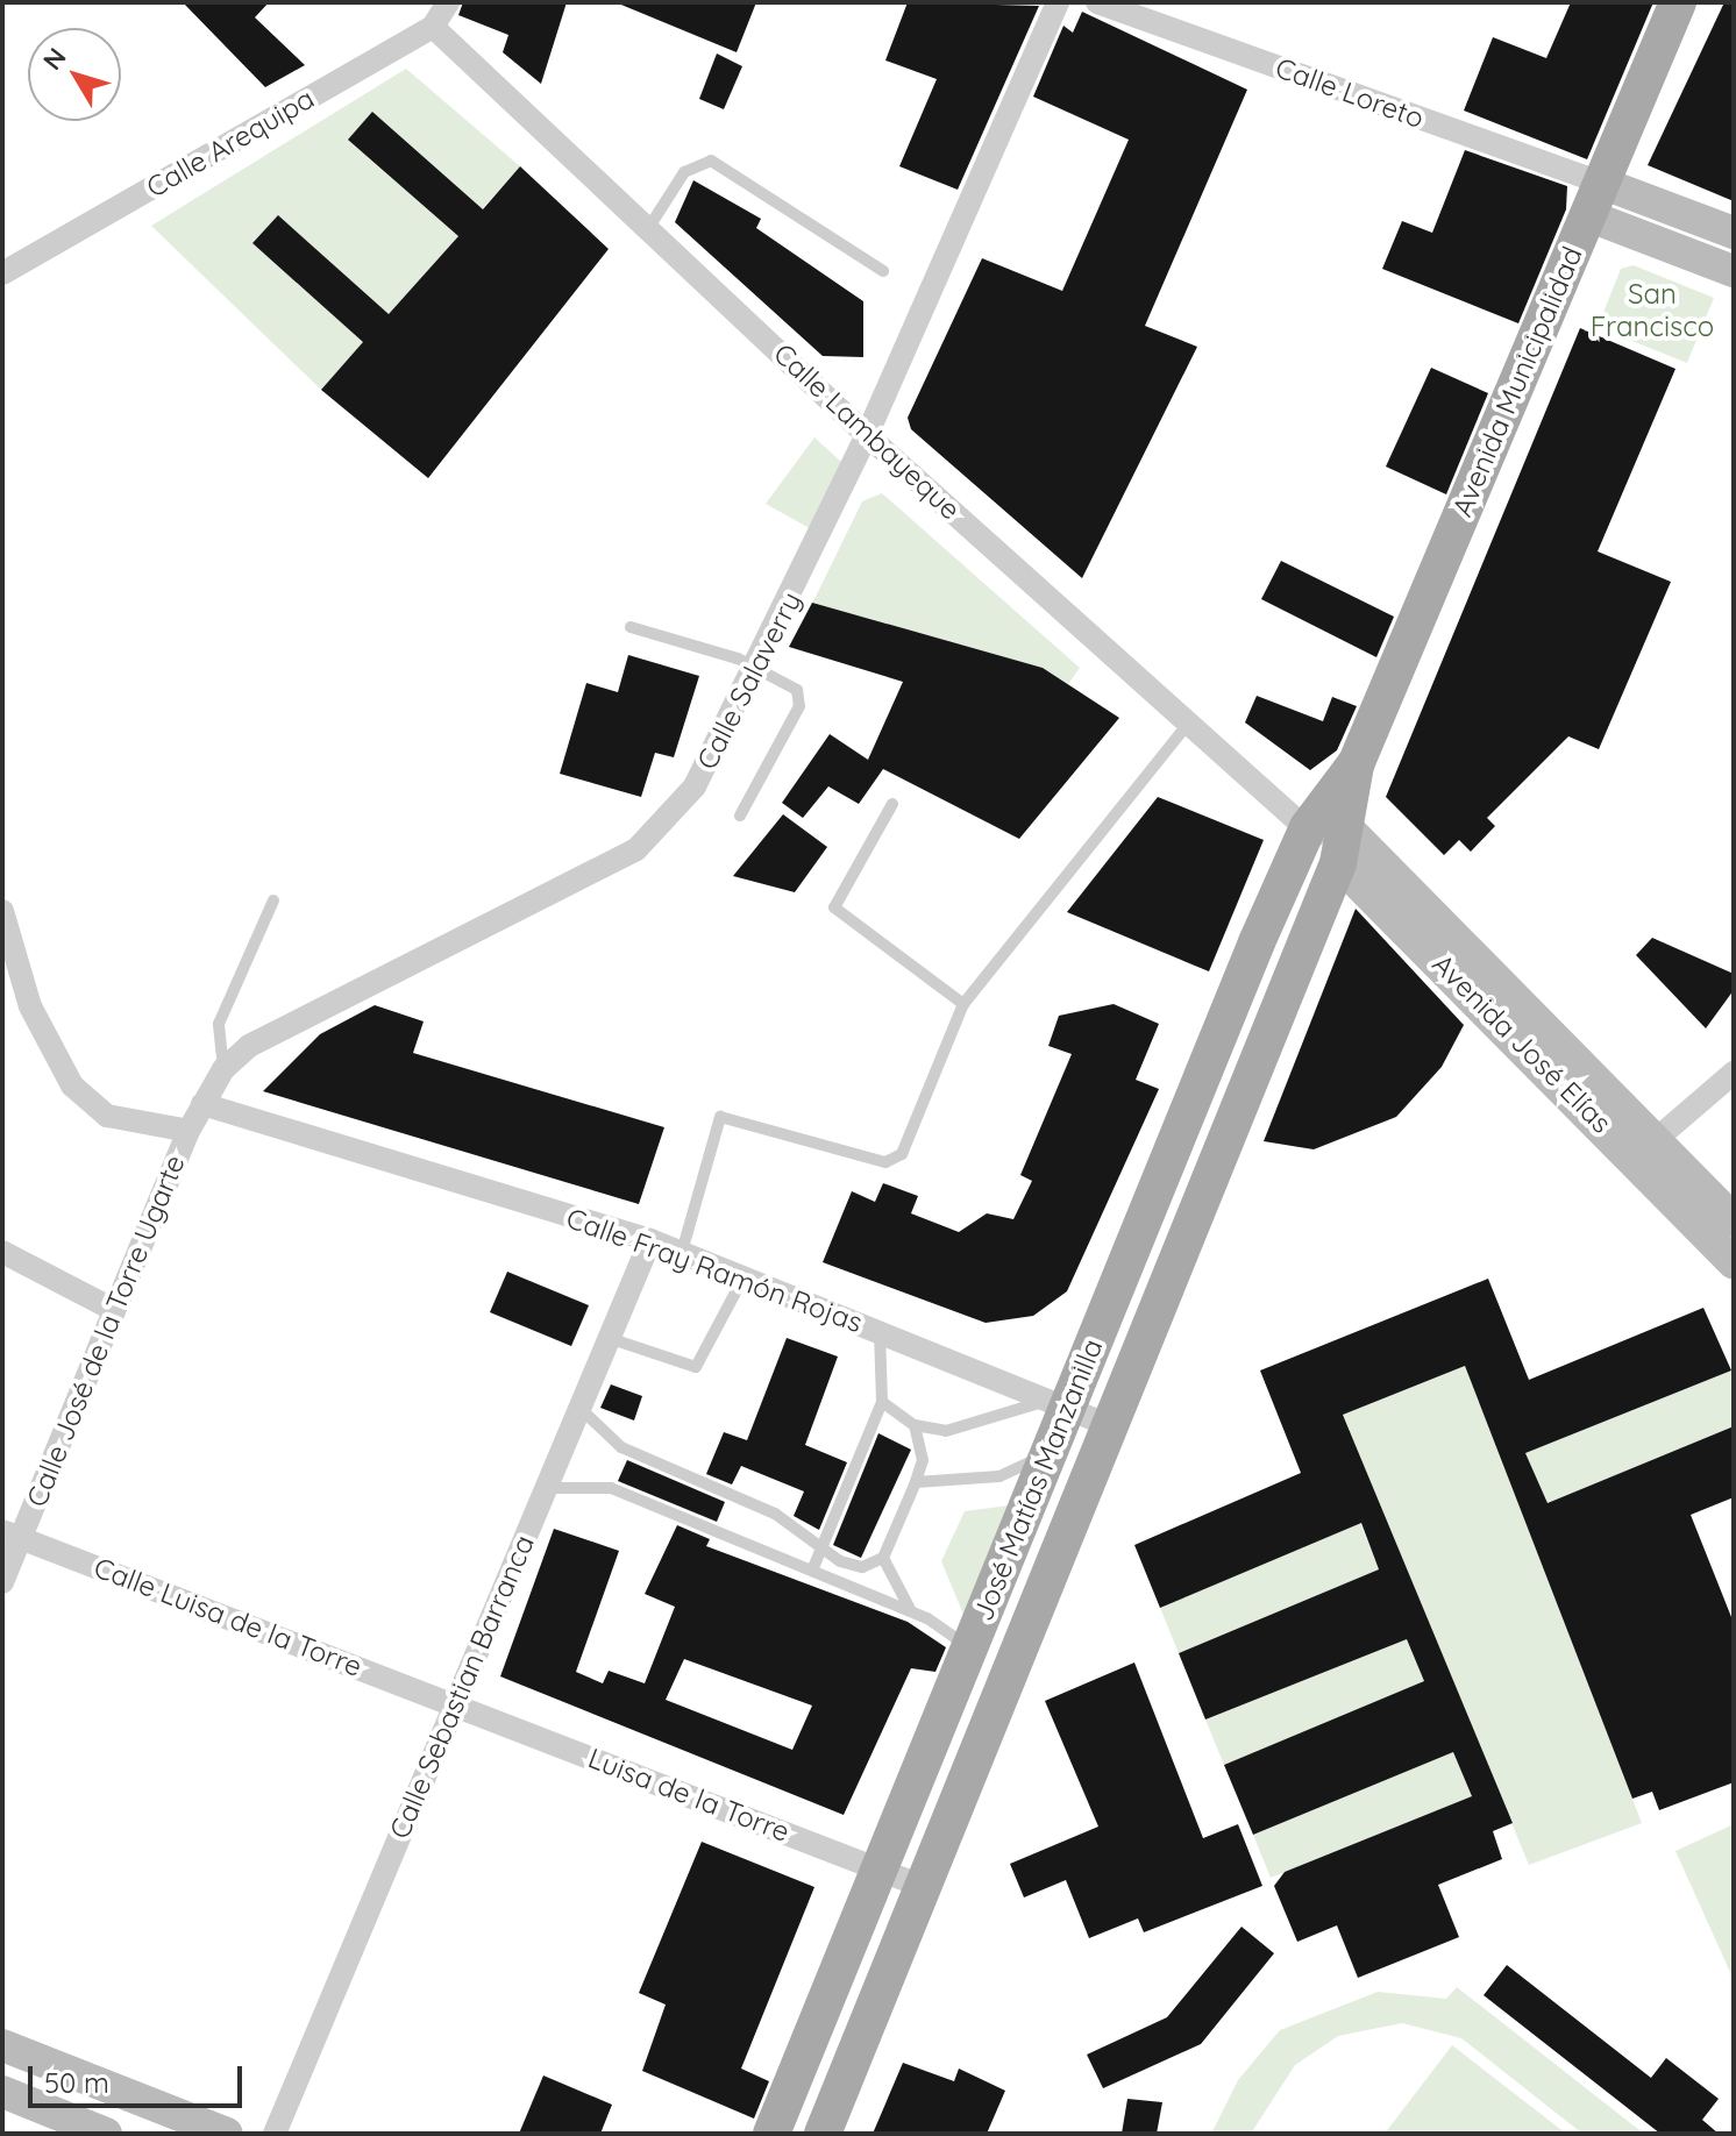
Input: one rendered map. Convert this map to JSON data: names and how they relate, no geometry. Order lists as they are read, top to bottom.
{
  "streets": {
    "main road": ["Avenida Municipalidad", "José Matías Manzanilla"],
    "street": [
      "Calle Loreto",
      "Calle Arequipa",
      "Calle Lambayeque",
      "Calle Salaverry",
      "Avenida José Elías",
      "Calle Fray Ramón Rojas",
      "Calle José de la Torre Ugarte",
      "Calle Luisa de la Torre",
      "Calle Sebastian Barranca",
      "Luisa de la Torre"
    ]
  },
  "crossings": [
    ["Calle Loreto", "Avenida Municipalidad"],
    ["Calle Arequipa", "Calle Lambayeque"],
    ["Avenida Municipalidad", "Calle Lambayeque"],
    ["Avenida Municipalidad", "Avenida José Elías"],
    ["Avenida Municipalidad", "José Matías Manzanilla"],
    ["Calle Lambayeque", "Calle Salaverry"],
    ["Calle Lambayeque", "Avenida José Elías"],
    ["Calle Lambayeque", "José Matías Manzanilla"],
    ["Calle Salaverry", "Calle Fray Ramón Rojas"],
    ["Calle Salaverry", "Calle José de la Torre Ugarte"],
    ["Avenida José Elías", "José Matías Manzanilla"],
    ["Calle Fray Ramón Rojas", "José Matías Manzanilla"],
    ["Calle Fray Ramón Rojas", "Calle Sebastian Barranca"],
    ["Calle José de la Torre Ugarte", "Calle Luisa de la Torre"],
    ["José Matías Manzanilla", "Luisa de la Torre"],
    ["Calle Luisa de la Torre", "Calle Sebastian Barranca"],
    ["Calle Luisa de la Torre", "Luisa de la Torre"],
    ["Calle Sebastian Barranca", "Luisa de la Torre"]
  ],
  "parks": ["San Francisco"],
  "scale_bar": "50 m",
  "north": "top left"
}
